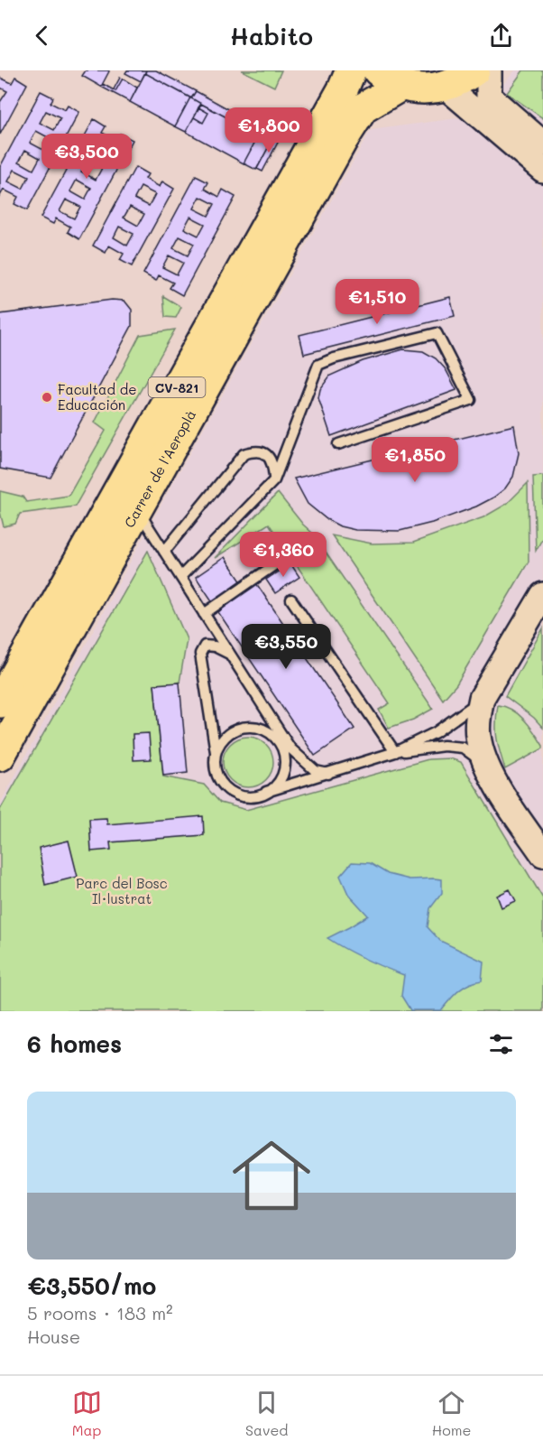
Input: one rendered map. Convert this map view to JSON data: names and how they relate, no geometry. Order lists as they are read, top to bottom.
{
  "streets": {
    "main road": ["CV-821", "Carrer de l'Aeroplà"]
  },
  "crossings": [
    ["CV-821", "Carrer de l'Aeroplà"]
  ],
  "parks": ["Parc del Bosc Il·lustrat"],
  "places": ["Facultad de Educación"],
  "page": {
    "header": "Habito",
    "price": [
      "€1,800",
      "€3,500",
      "€1,510",
      "€1,850",
      "€1,360",
      "€3,550"
    ],
    "heading": "6 homes",
    "list": [
      {
        "name": "€3,550/mo",
        "note": "5 rooms · 183 m² · House"
      }
    ],
    "tabs": ["Map", "Saved", "Home"]
  }
}
